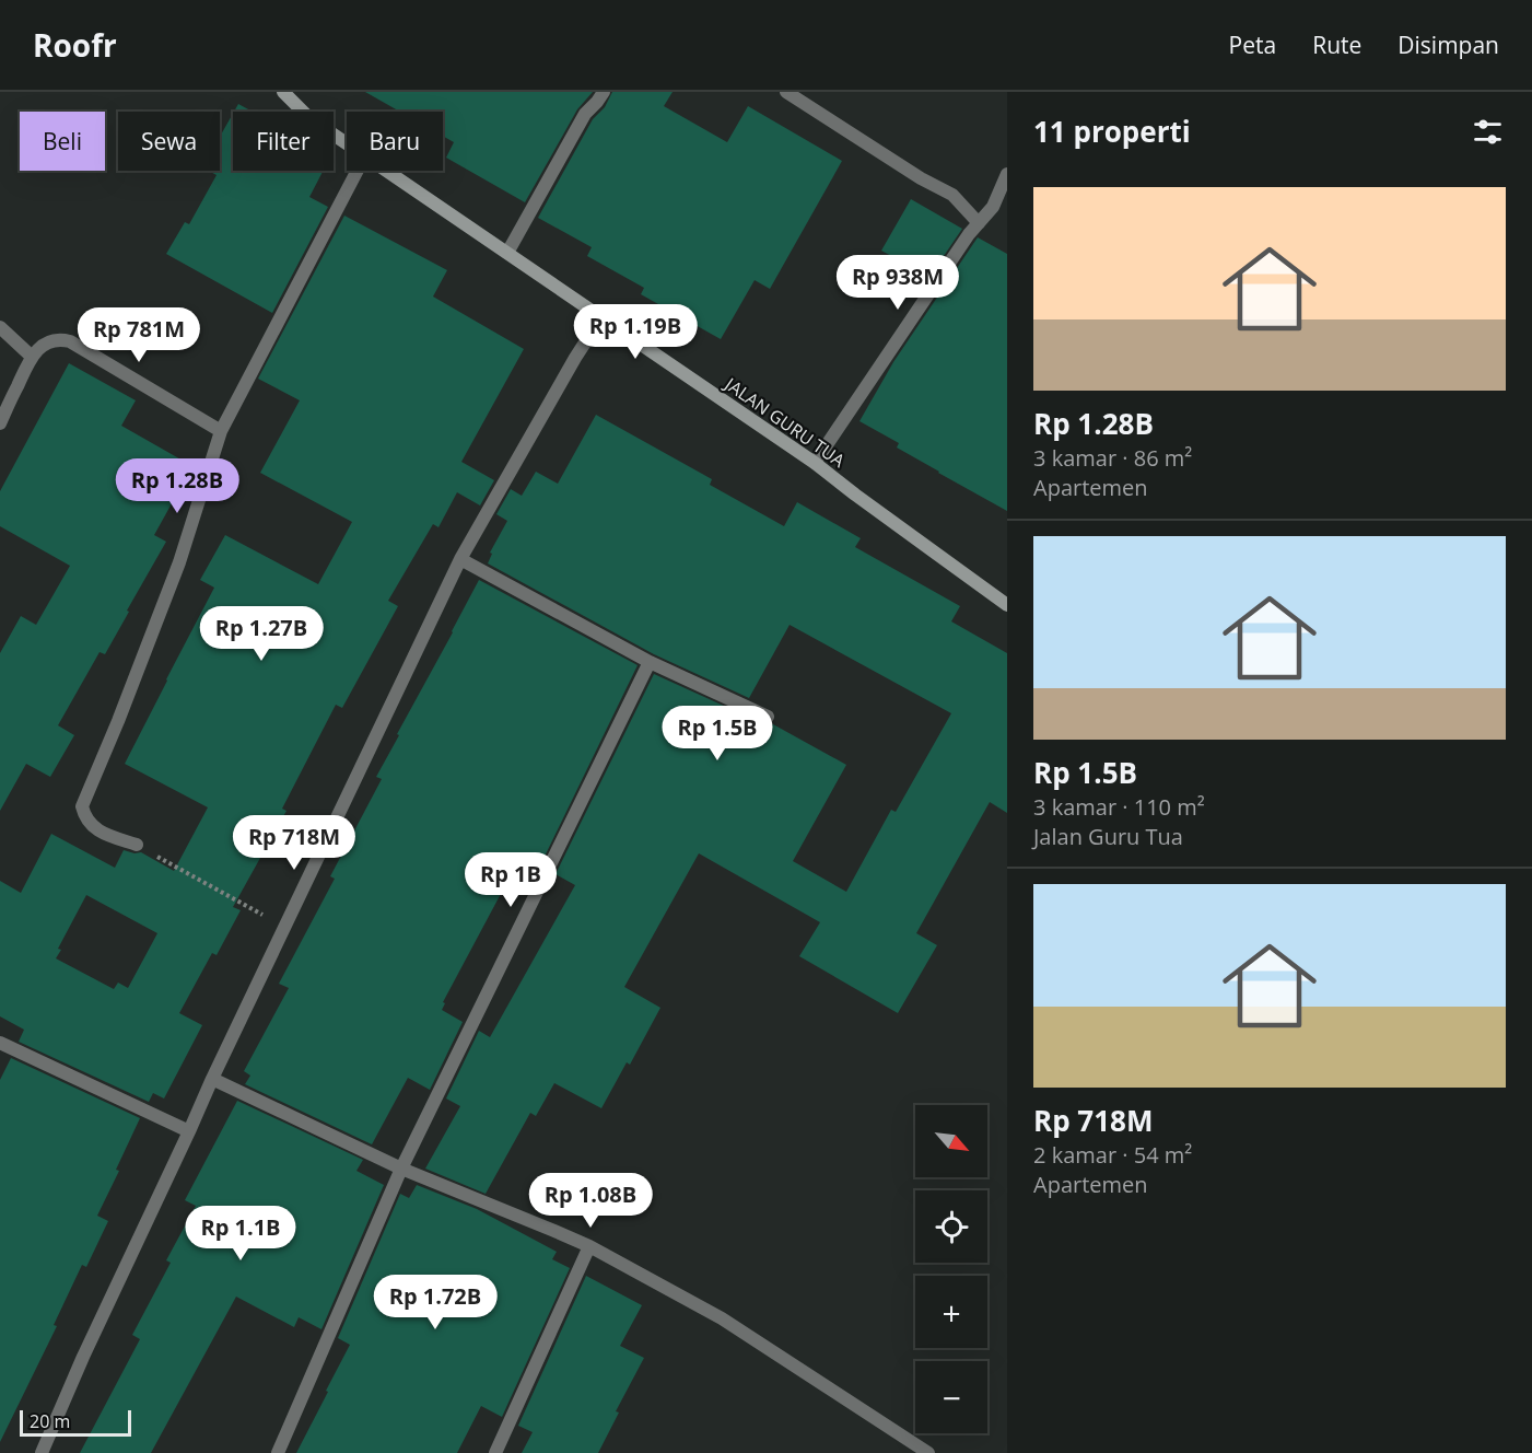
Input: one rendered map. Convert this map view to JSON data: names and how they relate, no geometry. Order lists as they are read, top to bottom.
{
  "streets": {
    "main road": ["JALAN GURU TUA"]
  },
  "scale_bar": "20 m",
  "north": "bottom right",
  "page": {
    "header": "Roofr",
    "nav": ["Peta", "Rute", "Disimpan"],
    "heading": "11 properti",
    "chip": [
      "Beli",
      "Sewa",
      "Filter",
      "Baru"
    ],
    "list": [
      {
        "name": "Rp 1.28B",
        "note": "3 kamar · 86 m² · Apartemen"
      },
      {
        "name": "Rp 1.5B",
        "note": "3 kamar · 110 m² · Jalan Guru Tua"
      },
      {
        "name": "Rp 718M",
        "note": "2 kamar · 54 m² · Apartemen"
      }
    ],
    "price": [
      "Rp 938M",
      "Rp 1.19B",
      "Rp 781M",
      "Rp 1.28B",
      "Rp 1.27B",
      "Rp 1.5B",
      "Rp 718M",
      "Rp 1B",
      "Rp 1.08B",
      "Rp 1.1B",
      "Rp 1.72B"
    ],
    "map_buttons": ["+", "−"],
    "scale": "20 m"
  }
}
